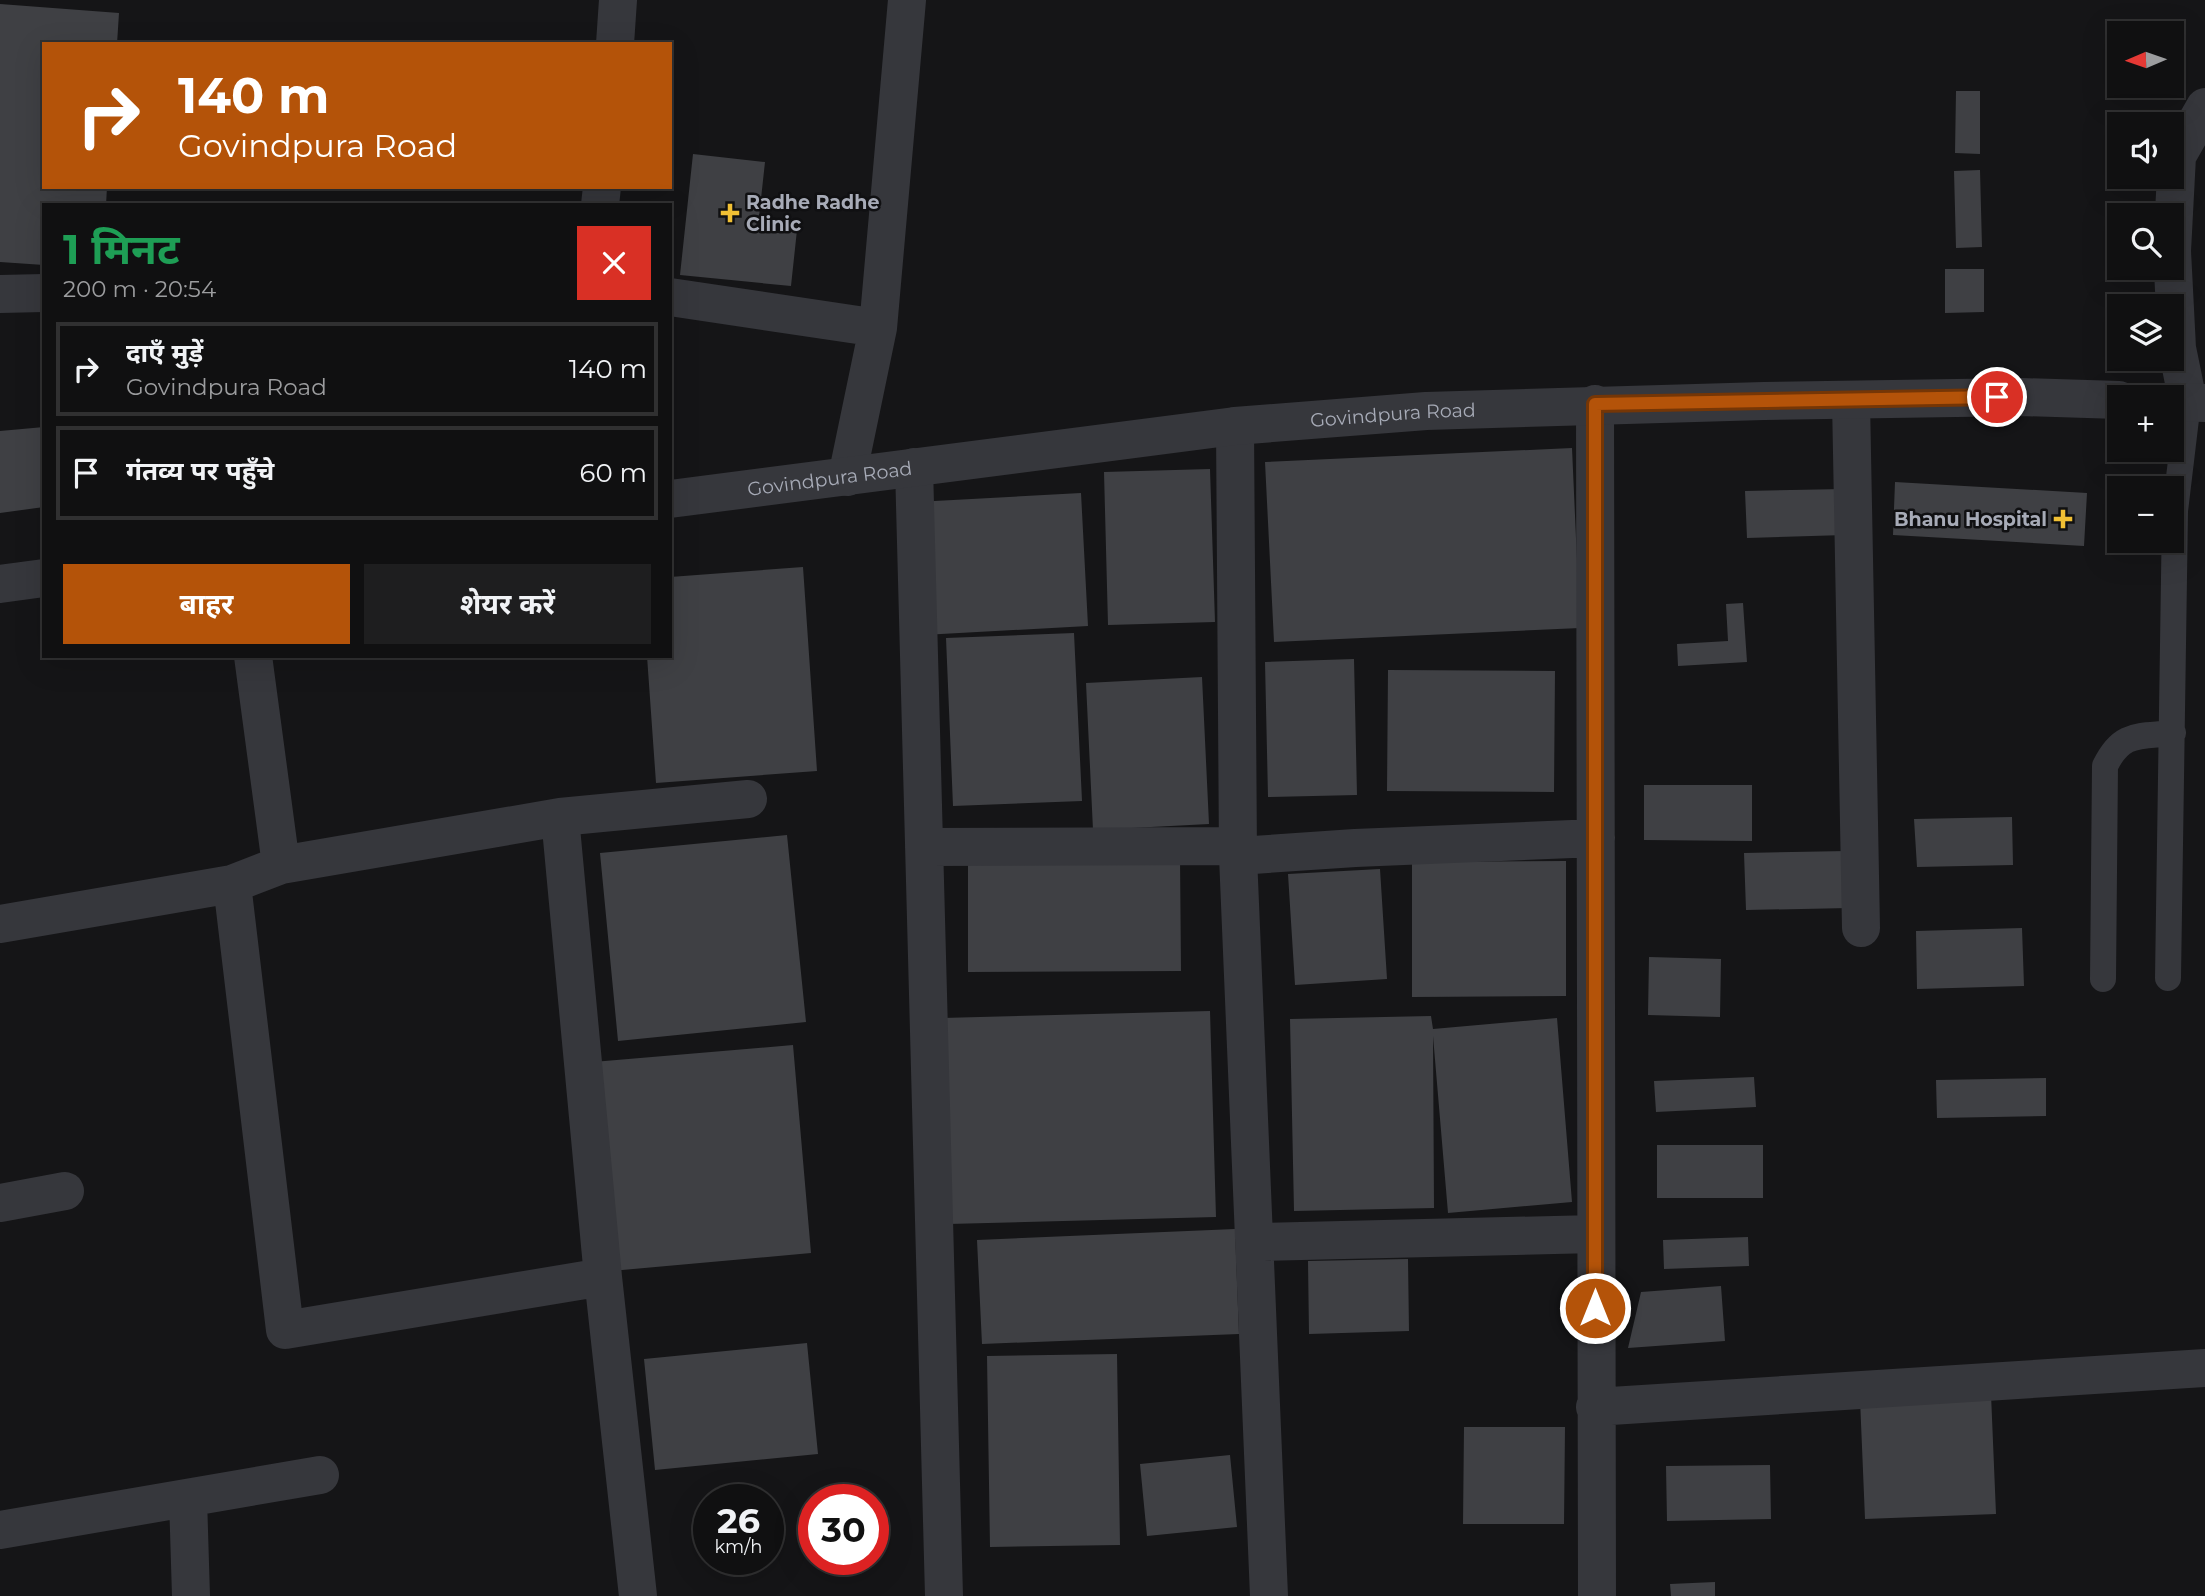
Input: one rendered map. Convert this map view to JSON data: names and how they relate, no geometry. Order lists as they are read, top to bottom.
{
  "streets": {
    "street": ["Govindpura Road"]
  },
  "places": {
    "health": ["Radhe Radhe Clinic", "Bhanu Hospital"]
  },
  "north": "left",
  "page": {
    "map_buttons": ["+", "−"],
    "turn": ["140 m", "Govindpura Road"],
    "heading": ["1 मिनट", "200 m · 20:54"],
    "list": [
      {
        "name": "दाएँ मुड़ें",
        "note": "Govindpura Road",
        "value": "140 m"
      },
      {
        "name": "गंतव्य पर पहुँचे",
        "value": "60 m"
      }
    ],
    "buttons": ["बाहर", "शेयर करें"],
    "speed": "26 km/h",
    "limit": "30"
  }
}
